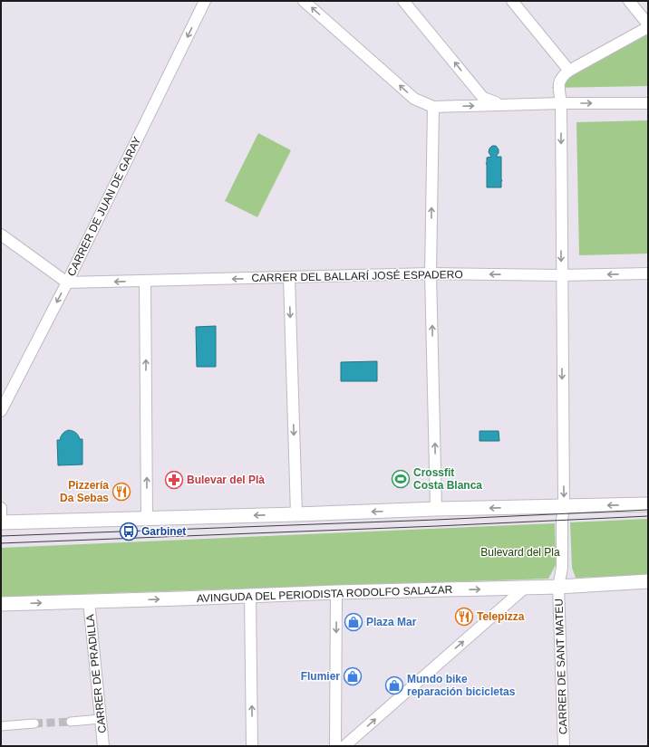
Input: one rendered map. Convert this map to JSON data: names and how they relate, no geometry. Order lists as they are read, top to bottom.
{
  "streets": {
    "street": [
      "CARRER DE JUAN DE GARAY",
      "CARRER DEL BALLARÍ JOSÉ ESPADERO",
      "AVINGUDA DEL PERIODISTA RODOLFO SALAZAR",
      "CARRER DE SANT MATEU",
      "CARRER DE PRADILLA"
    ]
  },
  "crossings": [
    ["CARRER DE JUAN DE GARAY", "CARRER DEL BALLARÍ JOSÉ ESPADERO"],
    ["CARRER DEL BALLARÍ JOSÉ ESPADERO", "CARRER DE SANT MATEU"],
    ["AVINGUDA DEL PERIODISTA RODOLFO SALAZAR", "CARRER DE SANT MATEU"],
    ["AVINGUDA DEL PERIODISTA RODOLFO SALAZAR", "CARRER DE PRADILLA"]
  ],
  "one_way": ["CARRER DE JUAN DE GARAY", "CARRER DEL BALLARÍ JOSÉ ESPADERO", "CARRER DE SANT MATEU"],
  "parks": ["Bulevard del Pla"],
  "places": {
    "sports": ["Crossfit Costa Blanca"],
    "pharmacy": ["Bulevar del Plà"],
    "restaurant": ["Pizzería Da Sebas", "Telepizza"],
    "bus stop": ["Garbinet"],
    "shop": ["Plaza Mar", "Flumier", "Mundo bike reparación bicicletas"]
  }
}
